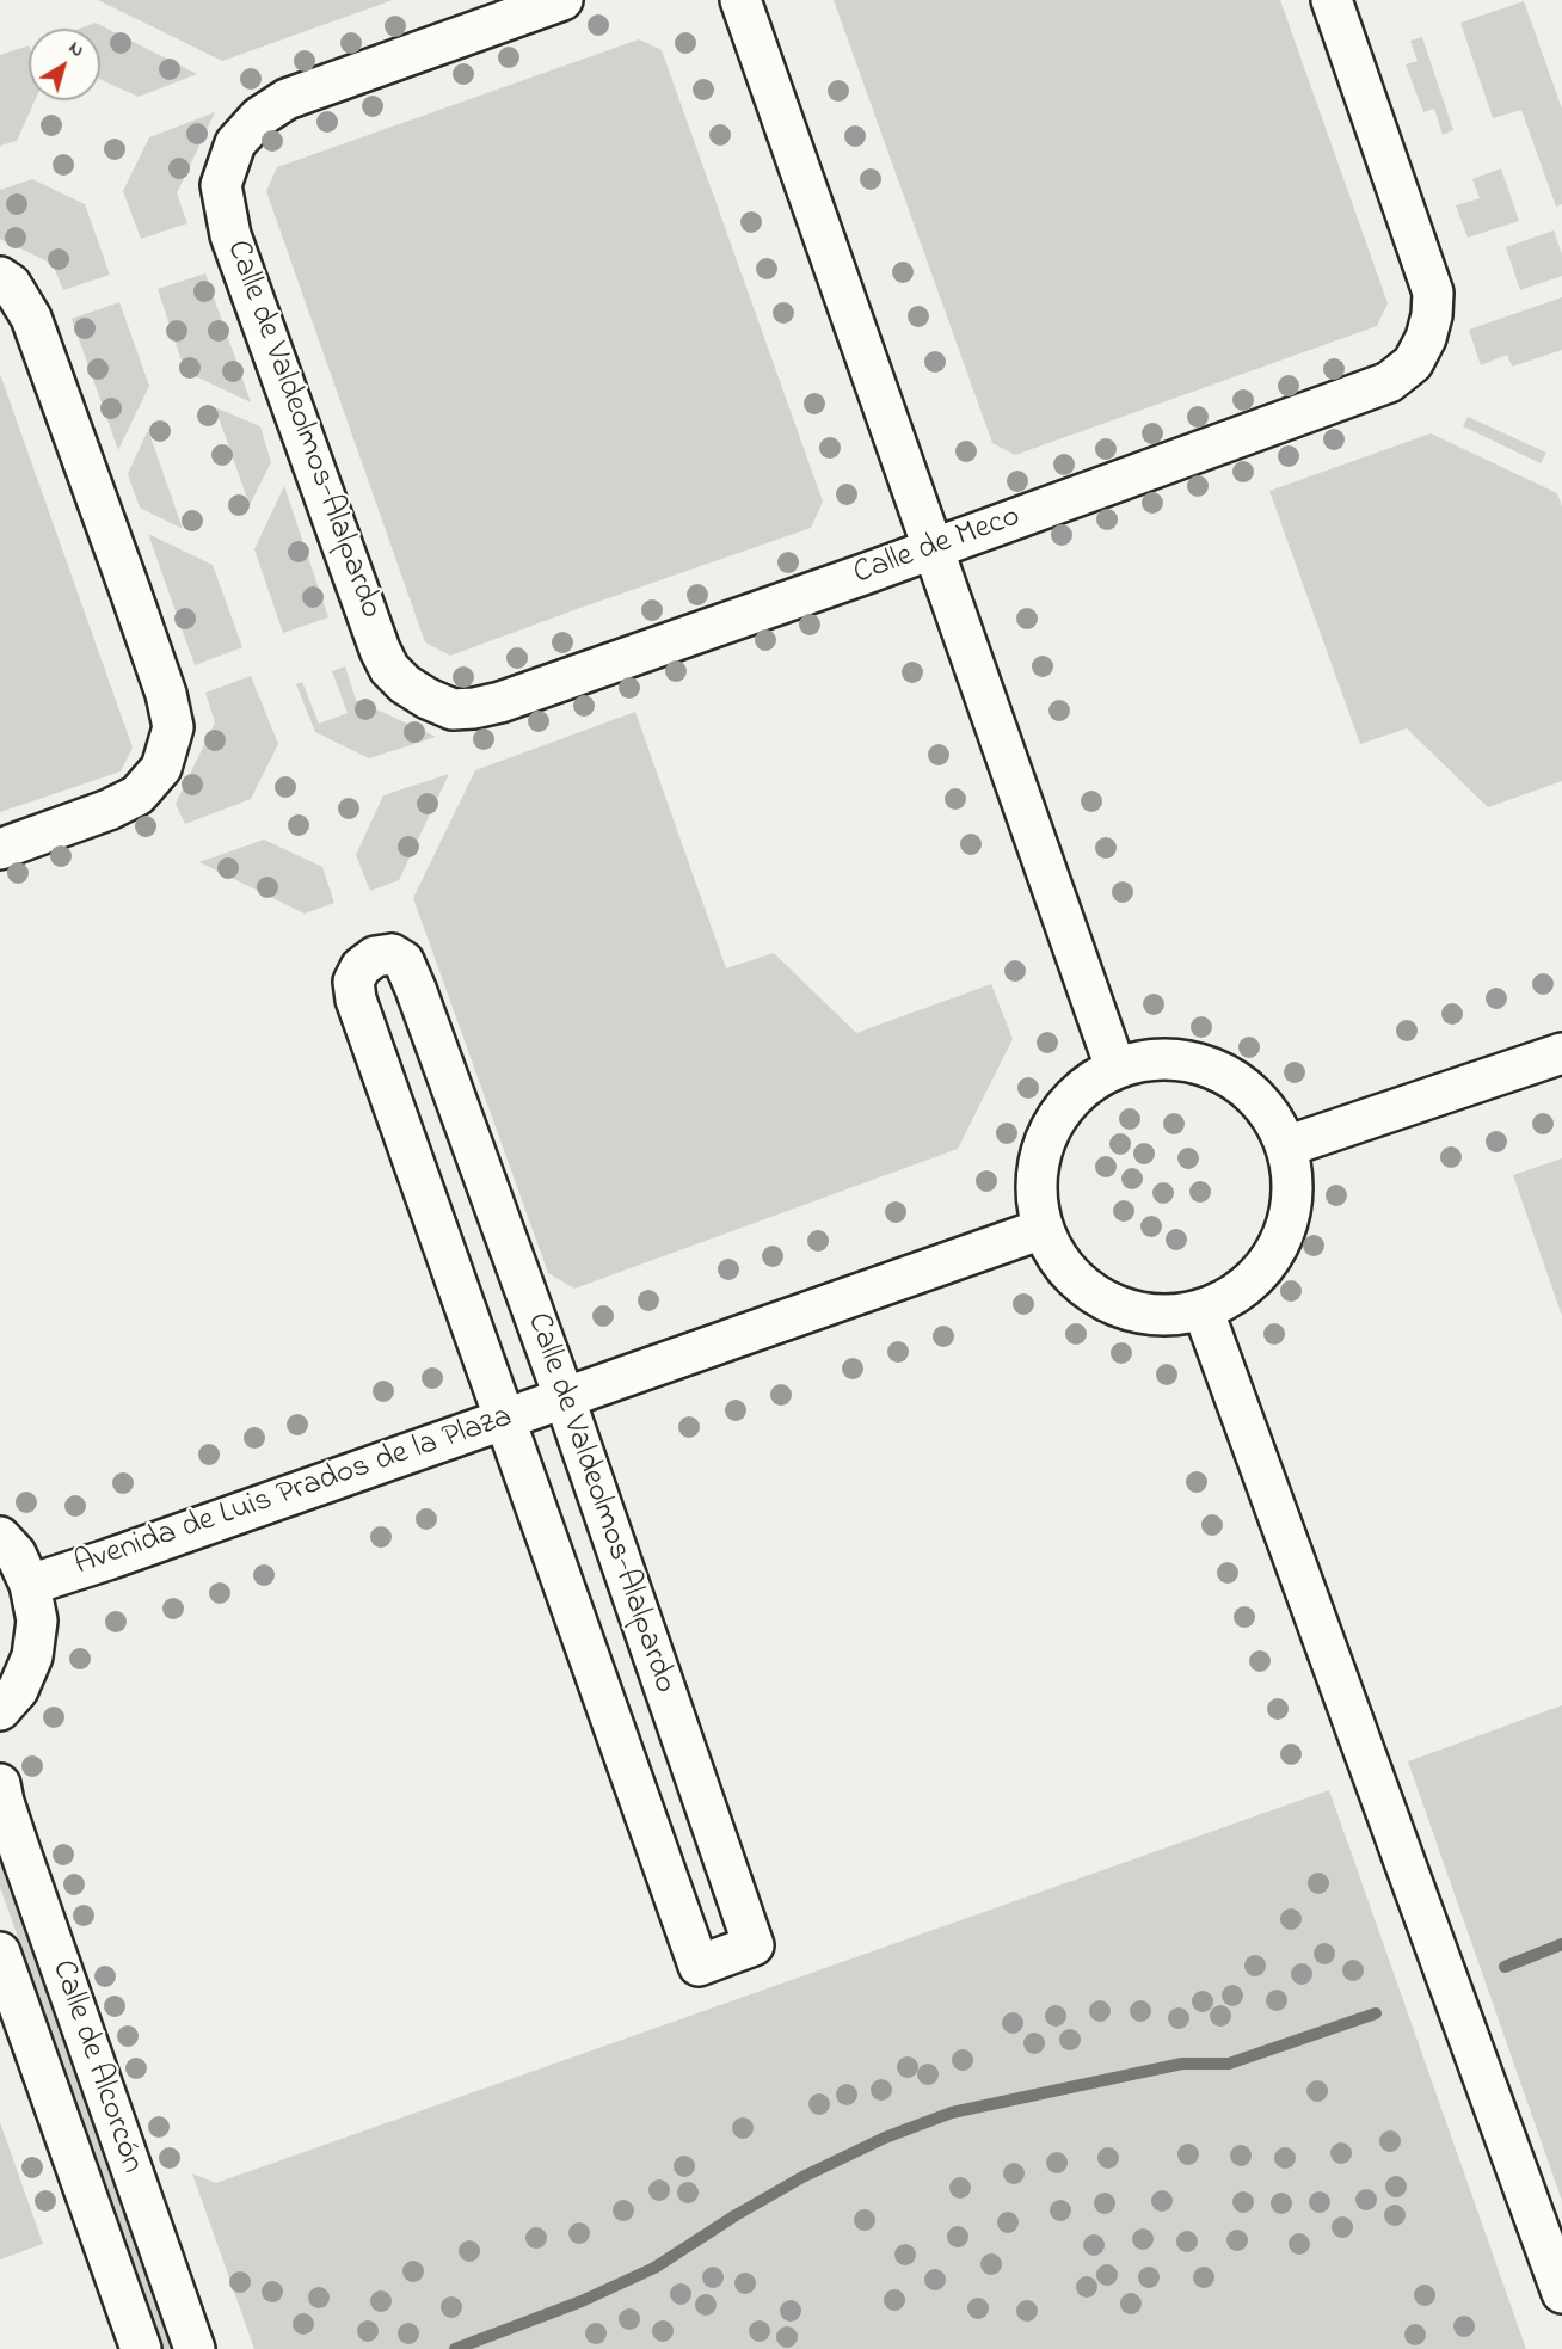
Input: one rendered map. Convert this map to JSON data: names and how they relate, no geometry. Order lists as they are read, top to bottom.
{
  "streets": {
    "street": [
      "Calle de Valdeolmos-Alalpardo",
      "Calle de Meco",
      "Avenida de Luis Prados de la Plaza",
      "Calle de Alcorcón"
    ]
  },
  "crossings": [
    ["Calle de Valdeolmos-Alalpardo", "Calle de Meco"],
    ["Calle de Valdeolmos-Alalpardo", "Avenida de Luis Prados de la Plaza"]
  ],
  "north": "top right"
}
